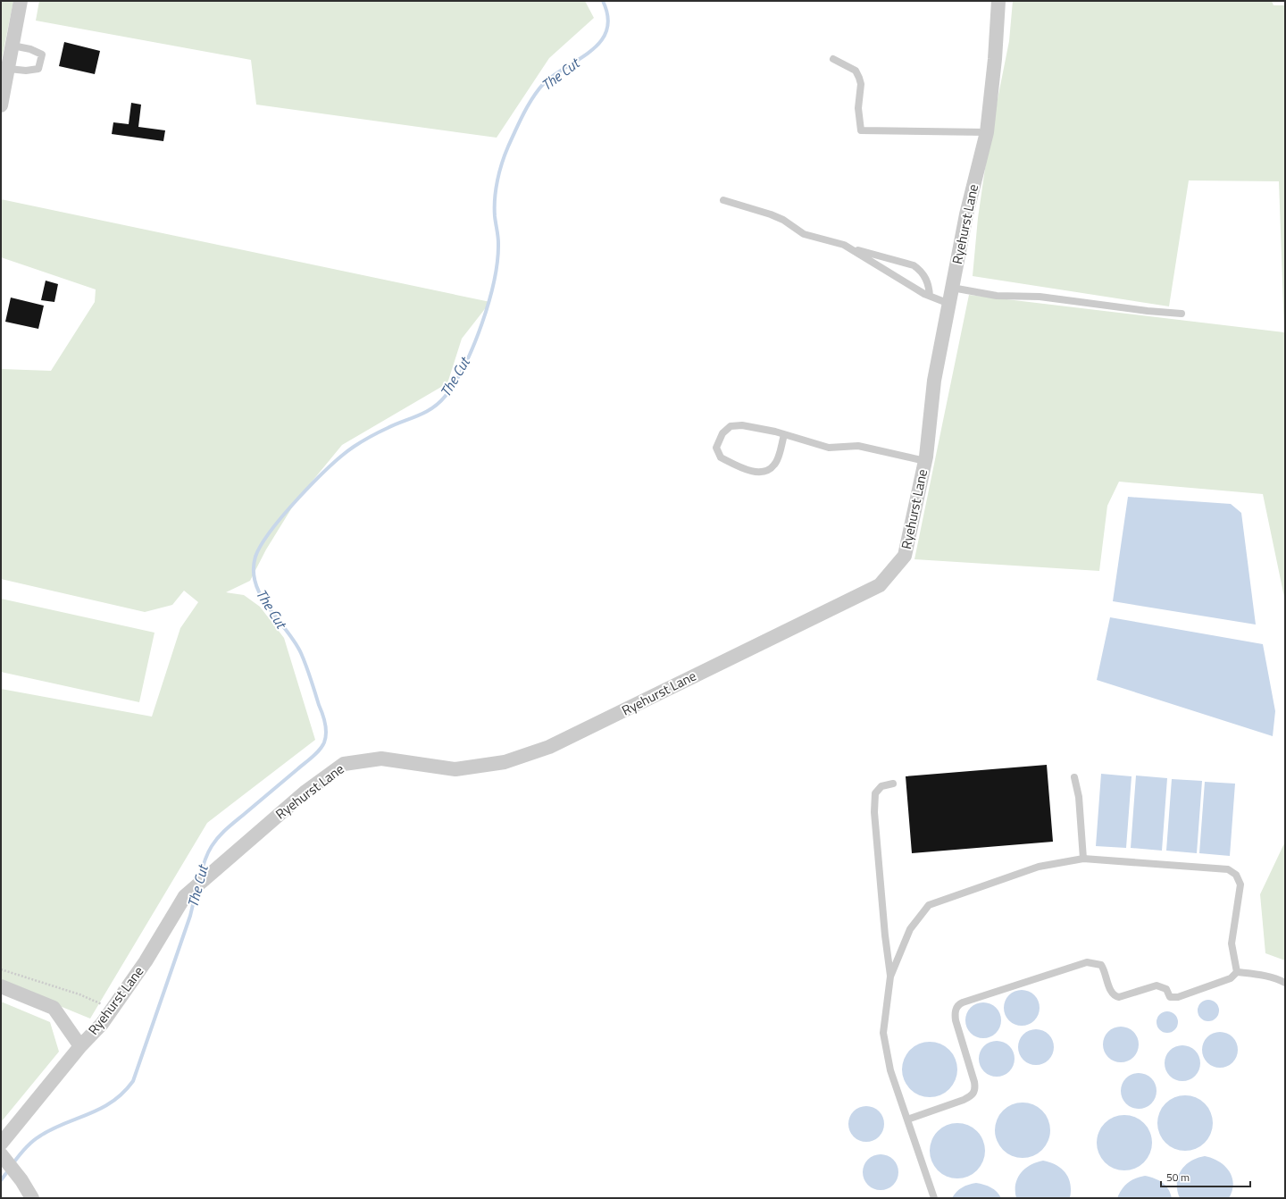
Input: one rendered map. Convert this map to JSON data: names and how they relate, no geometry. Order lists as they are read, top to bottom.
{
  "streets": {
    "street": ["Ryehurst Lane"]
  },
  "water": ["The Cut"],
  "scale_bar": "50 m"
}
